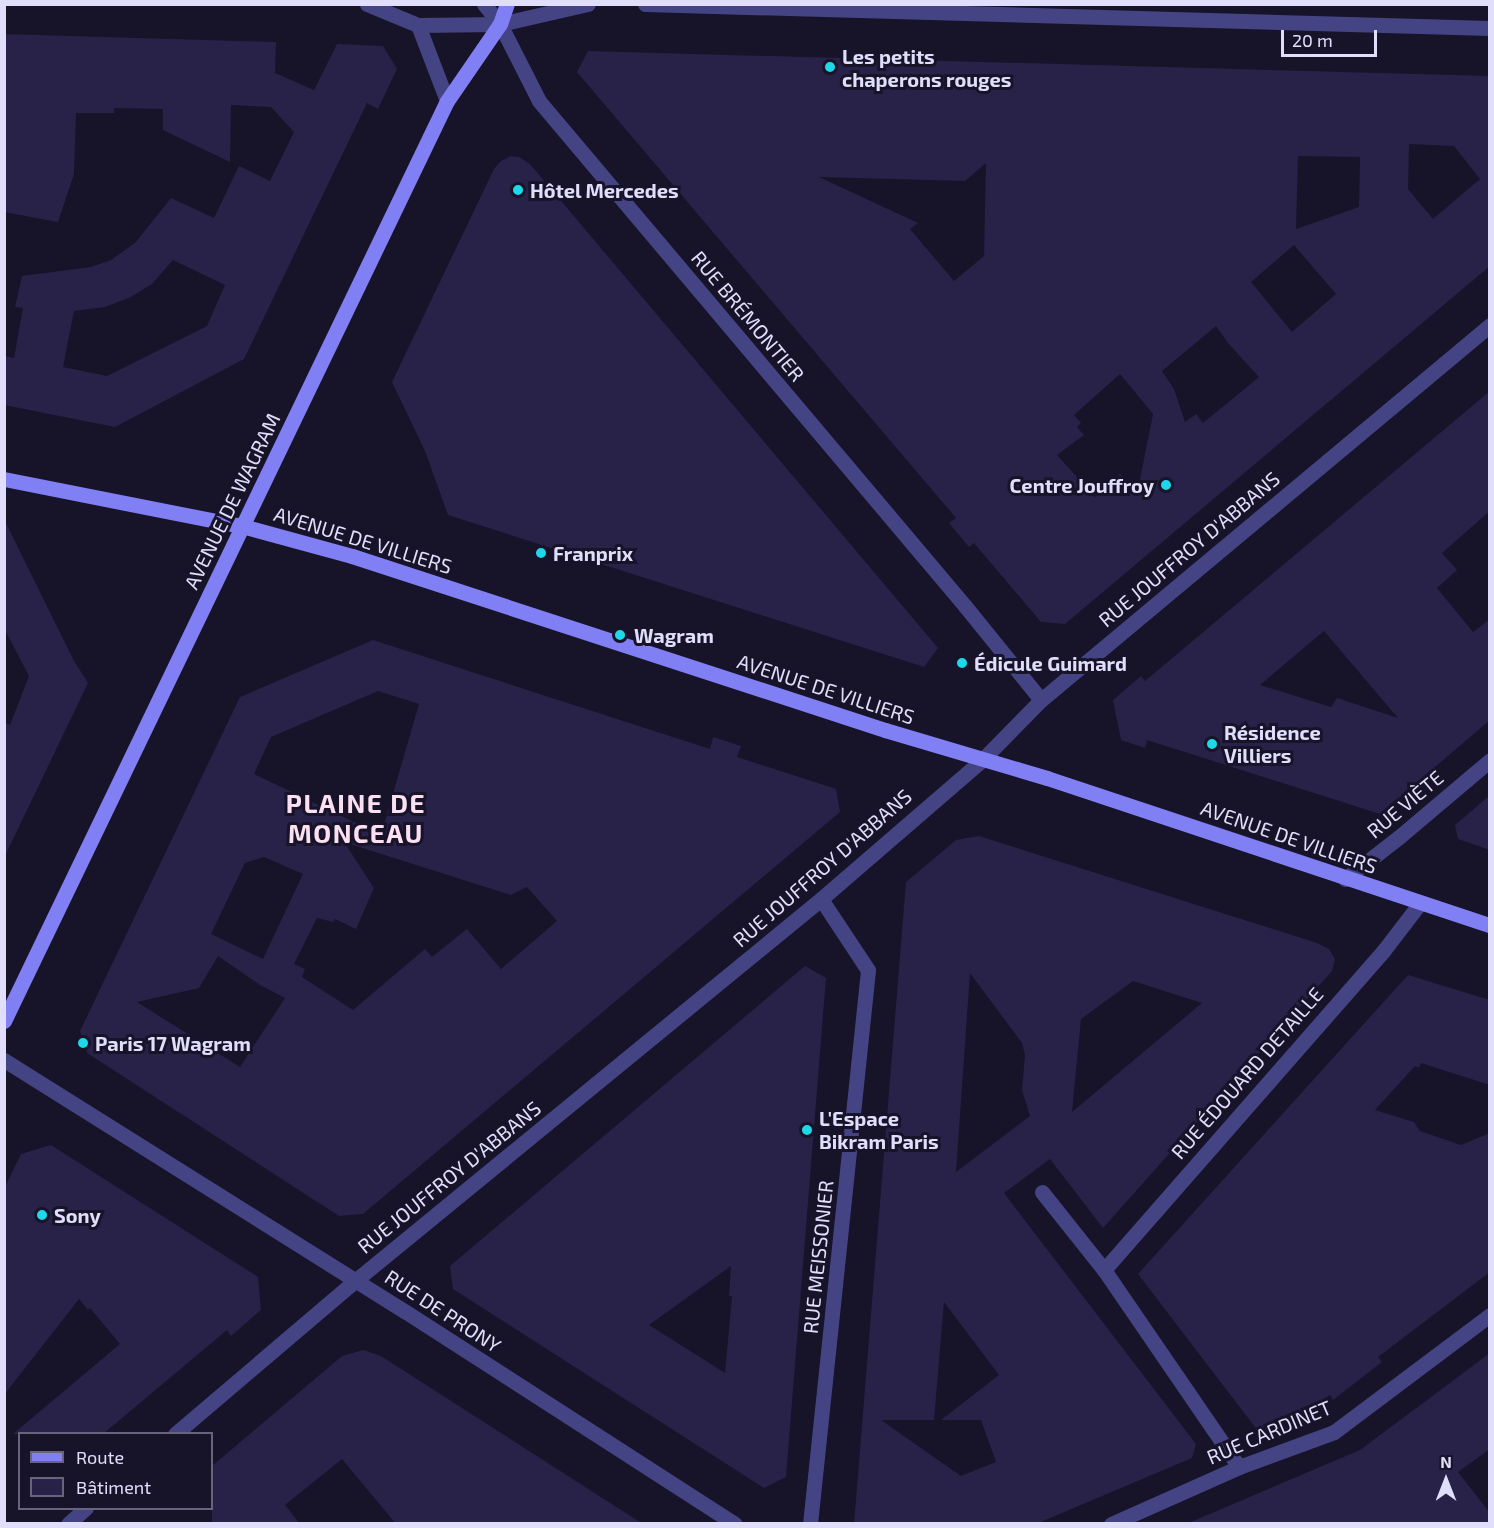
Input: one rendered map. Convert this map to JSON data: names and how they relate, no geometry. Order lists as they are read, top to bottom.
{
  "streets": {
    "main road": ["AVENUE DE WAGRAM", "AVENUE DE VILLIERS"],
    "street": [
      "RUE BRÉMONTIER",
      "RUE JOUFFROY D'ABBANS",
      "RUE VIÈTE",
      "RUE ÉDOUARD DETAILLE",
      "RUE MEISSONIER",
      "RUE DE PRONY",
      "RUE CARDINET"
    ]
  },
  "crossings": [
    ["RUE BRÉMONTIER", "AVENUE DE WAGRAM"],
    ["RUE BRÉMONTIER", "RUE JOUFFROY D'ABBANS"],
    ["AVENUE DE WAGRAM", "AVENUE DE VILLIERS"],
    ["AVENUE DE VILLIERS", "RUE JOUFFROY D'ABBANS"],
    ["AVENUE DE VILLIERS", "RUE VIÈTE"],
    ["AVENUE DE VILLIERS", "RUE ÉDOUARD DETAILLE"],
    ["RUE JOUFFROY D'ABBANS", "RUE MEISSONIER"],
    ["RUE JOUFFROY D'ABBANS", "RUE DE PRONY"]
  ],
  "districts": ["PLAINE DE MONCEAU"],
  "places": [
    "Les petits chaperons rouges",
    "Hôtel Mercedes",
    "Centre Jouffroy",
    "Franprix",
    "Wagram",
    "Édicule Guimard",
    "Résidence Villiers",
    "Paris 17 Wagram",
    "L'Espace Bikram Paris",
    "Sony"
  ],
  "legend": ["Route", "Bâtiment"],
  "scale_bar": "20 m",
  "north": "top"
}
